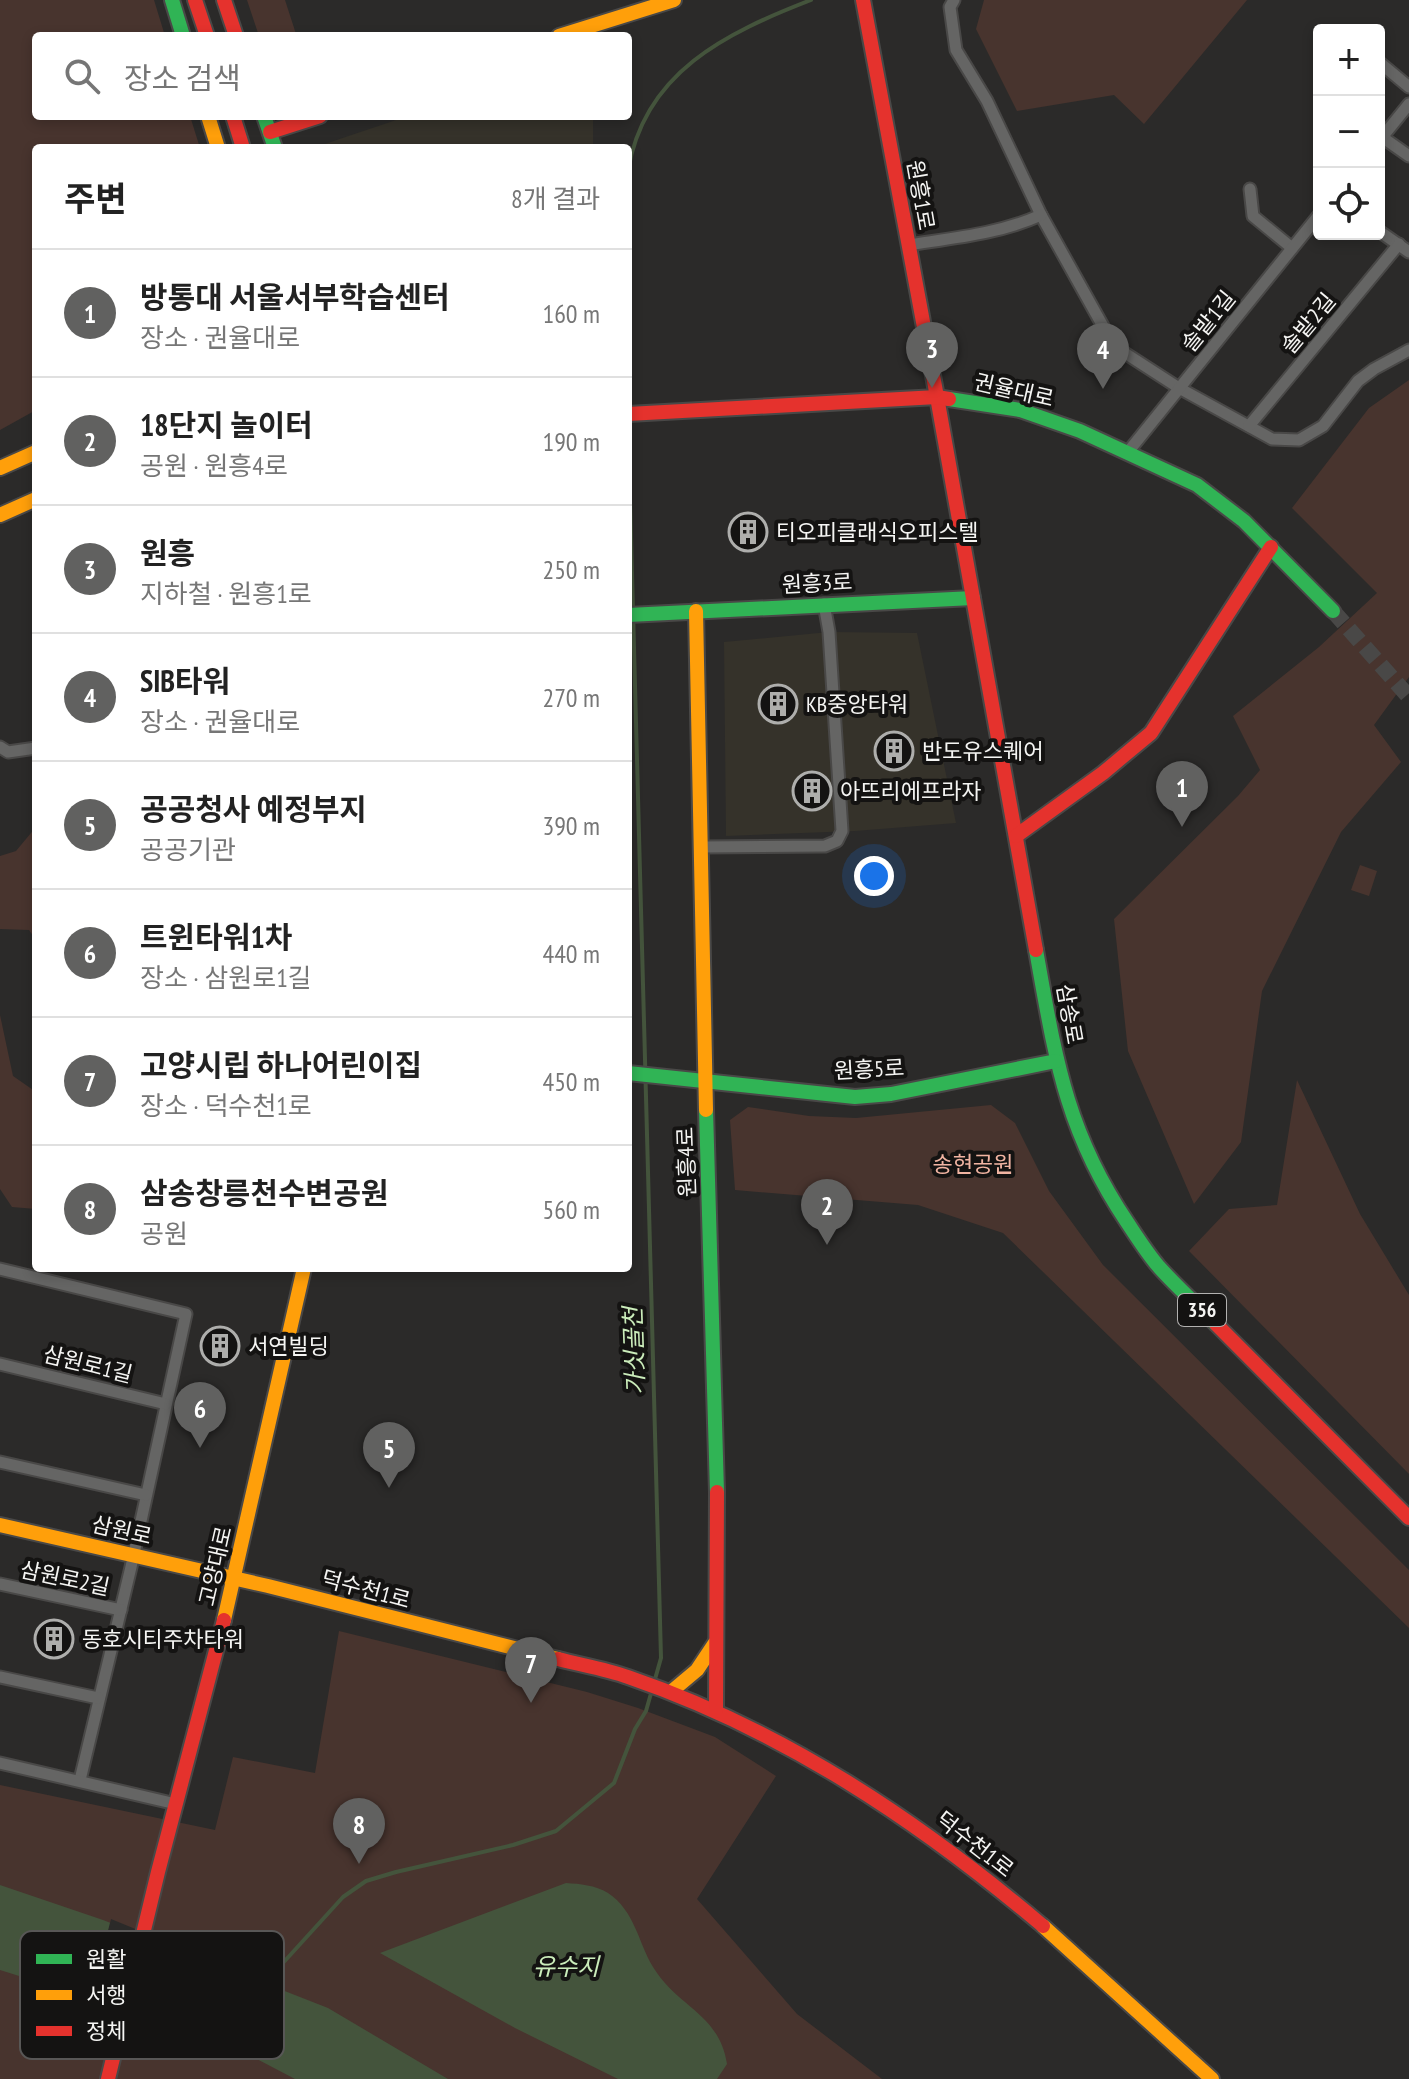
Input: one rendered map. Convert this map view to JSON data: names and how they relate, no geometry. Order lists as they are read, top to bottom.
{
  "streets": {
    "main road": [
      "원흥1로",
      "권율대로",
      "원흥3로",
      "삼송로",
      "원흥5로",
      "원흥4로",
      "356",
      "삼원로",
      "고양대로",
      "덕수천1로"
    ],
    "street": [
      "솔밭1길",
      "솔밭2길",
      "삼원로1길",
      "삼원로2길"
    ]
  },
  "crossings": [
    ["원흥1로", "권율대로"],
    ["원흥1로", "삼송로"],
    ["솔밭1길", "권율대로"],
    ["권율대로", "삼송로"],
    ["원흥3로", "삼송로"],
    ["원흥3로", "원흥4로"],
    ["삼송로", "원흥5로"],
    ["원흥5로", "원흥4로"],
    ["원흥4로", "덕수천1로"],
    ["삼원로", "고양대로"],
    ["삼원로", "삼원로2길"],
    ["삼원로", "덕수천1로"],
    ["고양대로", "덕수천1로"]
  ],
  "water": ["가싯골천", "유수지"],
  "parks": ["송현공원"],
  "places": {
    "building": [
      "티오피클래식오피스텔",
      "KB중앙타워",
      "반도유스퀘어",
      "아뜨리에프라자",
      "서연빌딩",
      "동호시티주차타워"
    ]
  },
  "legend": ["원활", "서행", "정체"],
  "page": {
    "map_buttons": ["+", "−"],
    "search": "장소 검색",
    "heading": ["주변", "8개 결과"],
    "list": [
      {
        "mark": "1",
        "name": "방통대 서울서부학습센터",
        "note": "장소 · 권율대로",
        "value": "160 m"
      },
      {
        "mark": "2",
        "name": "18단지 놀이터",
        "note": "공원 · 원흥4로",
        "value": "190 m"
      },
      {
        "mark": "3",
        "name": "원흥",
        "note": "지하철 · 원흥1로",
        "value": "250 m"
      },
      {
        "mark": "4",
        "name": "SIB타워",
        "note": "장소 · 권율대로",
        "value": "270 m"
      },
      {
        "mark": "5",
        "name": "공공청사 예정부지",
        "note": "공공기관",
        "value": "390 m"
      },
      {
        "mark": "6",
        "name": "트윈타워1차",
        "note": "장소 · 삼원로1길",
        "value": "440 m"
      },
      {
        "mark": "7",
        "name": "고양시립 하나어린이집",
        "note": "장소 · 덕수천1로",
        "value": "450 m"
      },
      {
        "mark": "8",
        "name": "삼송창릉천수변공원",
        "note": "공원",
        "value": "560 m"
      }
    ],
    "pins": [
      "3",
      "4",
      "1",
      "2",
      "6",
      "5",
      "7",
      "8"
    ]
  }
}
